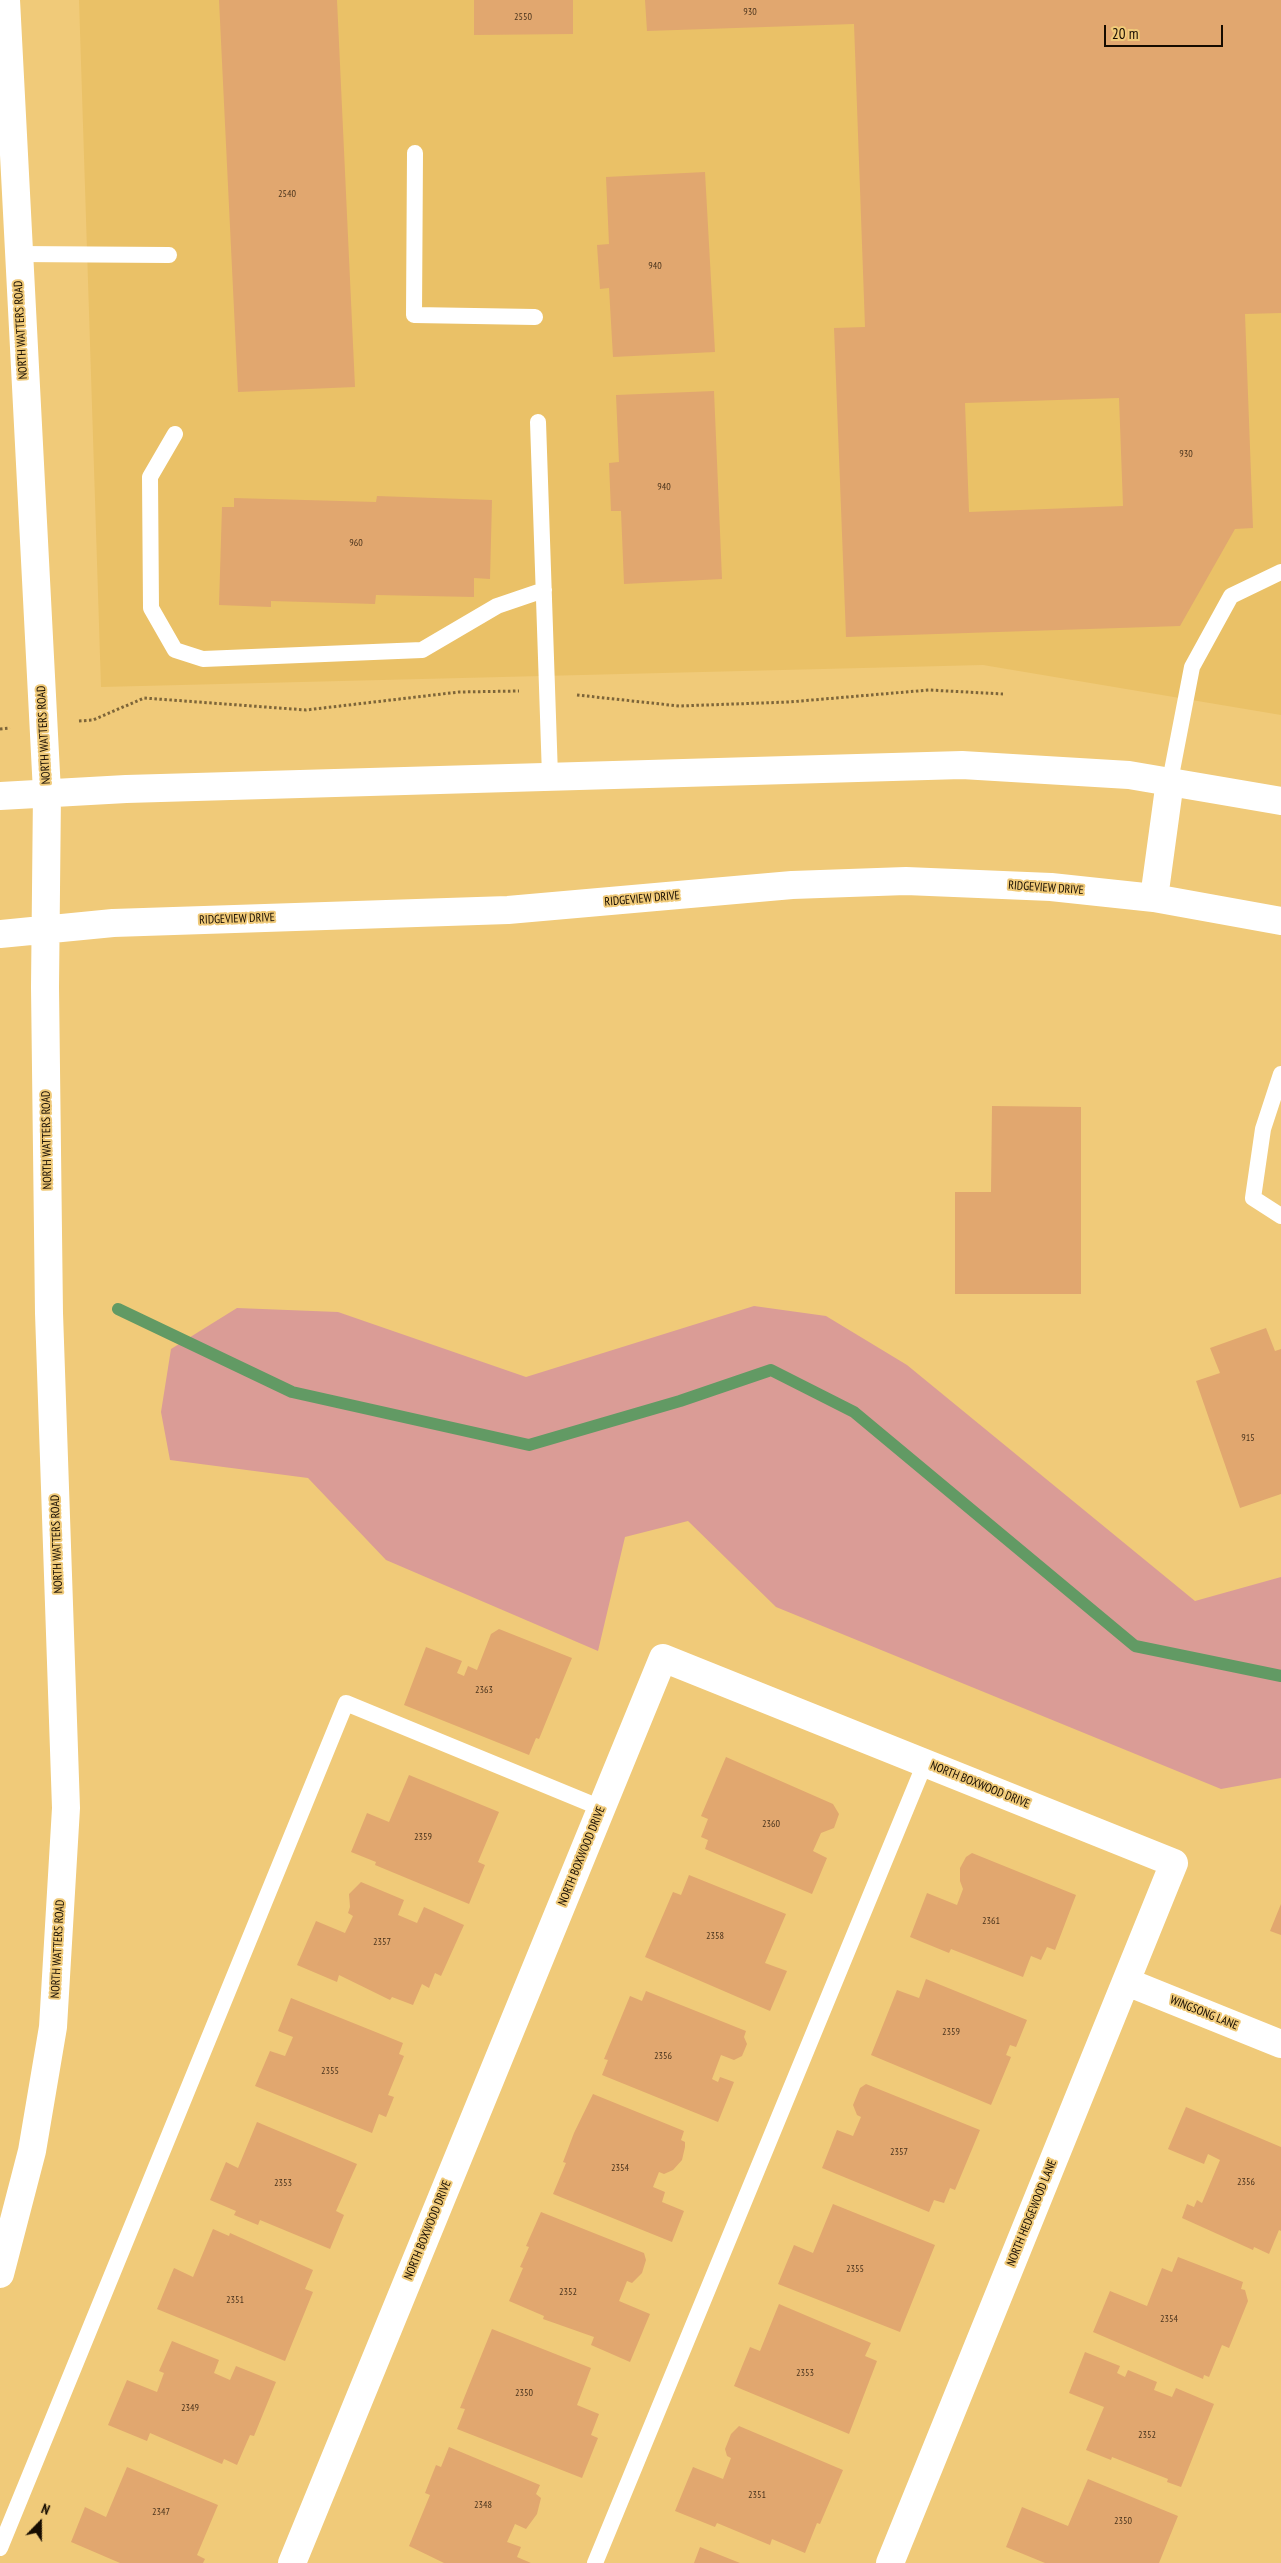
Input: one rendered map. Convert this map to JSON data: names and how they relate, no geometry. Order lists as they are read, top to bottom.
{
  "streets": {
    "main road": [
      "NORTH WATTERS ROAD",
      "RIDGEVIEW DRIVE",
      "NORTH BOXWOOD DRIVE",
      "WINGSONG LANE",
      "NORTH HEDGEWOOD LANE"
    ]
  },
  "crossings": [
    ["NORTH WATTERS ROAD", "RIDGEVIEW DRIVE"],
    ["NORTH BOXWOOD DRIVE", "NORTH HEDGEWOOD LANE"],
    ["WINGSONG LANE", "NORTH HEDGEWOOD LANE"]
  ],
  "house_numbers": [
    "930",
    "2550",
    "2540",
    "940",
    "930",
    "940",
    "960",
    "915",
    "2363",
    "2360",
    "2359",
    "2361",
    "2358",
    "2357",
    "2359",
    "2356",
    "2355",
    "2357",
    "2354",
    "2356",
    "2353",
    "2355",
    "2352",
    "2351",
    "2354",
    "2353",
    "2350",
    "2349",
    "2352",
    "2351",
    "2348",
    "2347",
    "2350"
  ],
  "scale_bar": "20 m",
  "north": "top"
}
